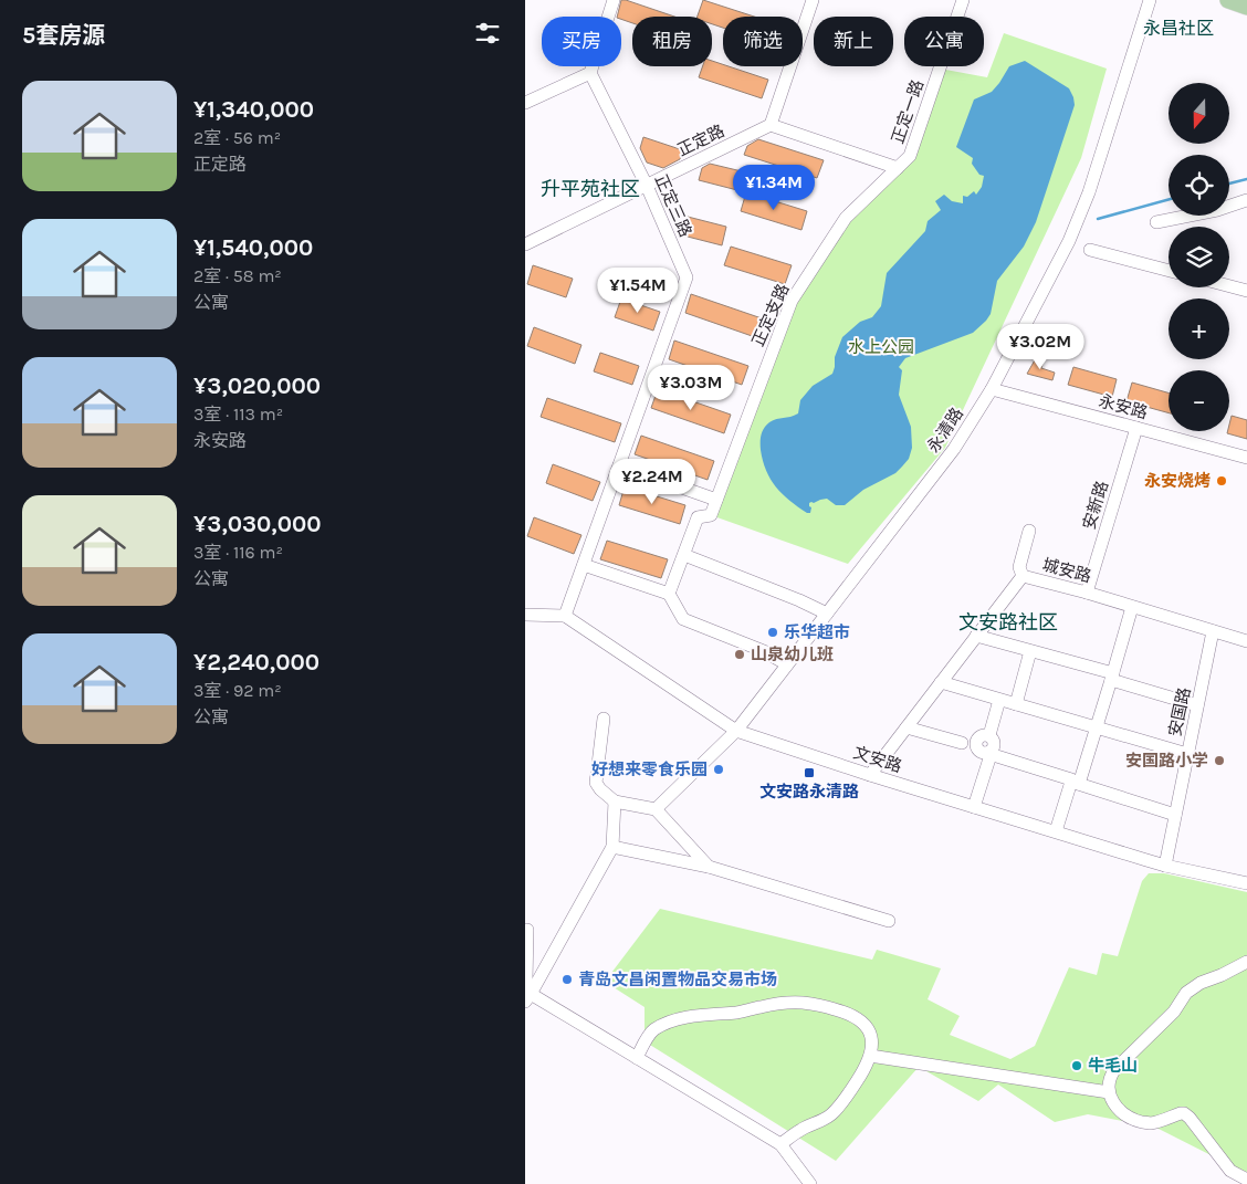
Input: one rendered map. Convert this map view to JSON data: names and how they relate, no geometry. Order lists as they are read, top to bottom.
{
  "streets": {
    "street": [
      "正定一路",
      "正定路",
      "正定三路",
      "正定支路",
      "永安路",
      "永清路",
      "安新路",
      "城安路",
      "安国路",
      "文安路"
    ]
  },
  "crossings": [
    ["正定一路", "正定支路"],
    ["正定路", "正定三路"],
    ["正定三路", "文安路"],
    ["永安路", "永清路"],
    ["永安路", "安新路"],
    ["永清路", "文安路"],
    ["安新路", "城安路"],
    ["城安路", "安国路"],
    ["城安路", "文安路"],
    ["安国路", "文安路"]
  ],
  "districts": ["永昌社区", "升平苑社区", "文安路社区"],
  "parks": ["水上公园"],
  "places": {
    "other": [
      "永安烧烤",
      "乐华超市",
      "山泉幼儿班",
      "安国路小学",
      "好想来零食乐园",
      "青岛文昌闲置物品交易市场",
      "牛毛山"
    ],
    "transit": ["文安路永清路"]
  },
  "north": "bottom",
  "page": {
    "heading": "5套房源",
    "chip": [
      "买房",
      "租房",
      "筛选",
      "新上",
      "公寓"
    ],
    "list": [
      {
        "name": "¥1,340,000",
        "note": "2室 · 56 m² · 正定路"
      },
      {
        "name": "¥1,540,000",
        "note": "2室 · 58 m² · 公寓"
      },
      {
        "name": "¥3,020,000",
        "note": "3室 · 113 m² · 永安路"
      },
      {
        "name": "¥3,030,000",
        "note": "3室 · 116 m² · 公寓"
      },
      {
        "name": "¥2,240,000",
        "note": "3室 · 92 m² · 公寓"
      }
    ],
    "map_buttons": ["+", "−"],
    "price": [
      "¥1.34M",
      "¥1.54M",
      "¥3.02M",
      "¥3.03M",
      "¥2.24M"
    ]
  }
}
